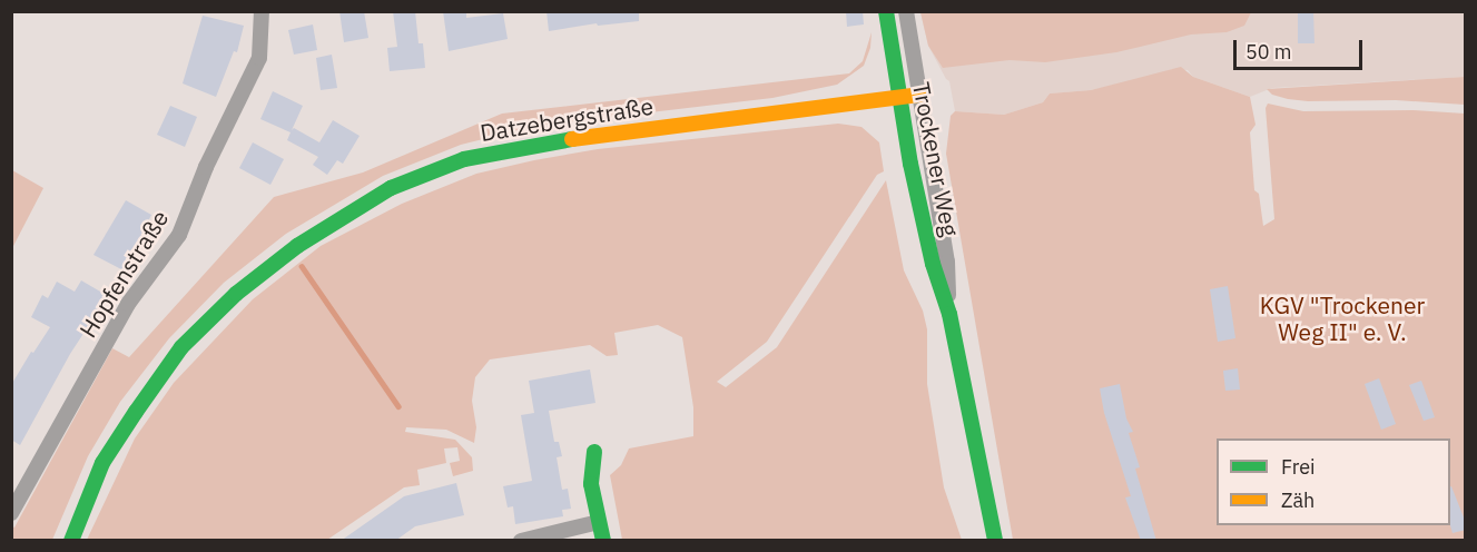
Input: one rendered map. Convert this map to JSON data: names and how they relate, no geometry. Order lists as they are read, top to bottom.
{
  "streets": {
    "street": ["Datzebergstraße", "Trockener Weg", "Hopfenstraße"]
  },
  "crossings": [
    ["Datzebergstraße", "Trockener Weg"]
  ],
  "parks": ["KGV \"Trockener Weg II\" e. V."],
  "legend": ["Frei", "Zäh"],
  "scale_bar": "50 m"
}
